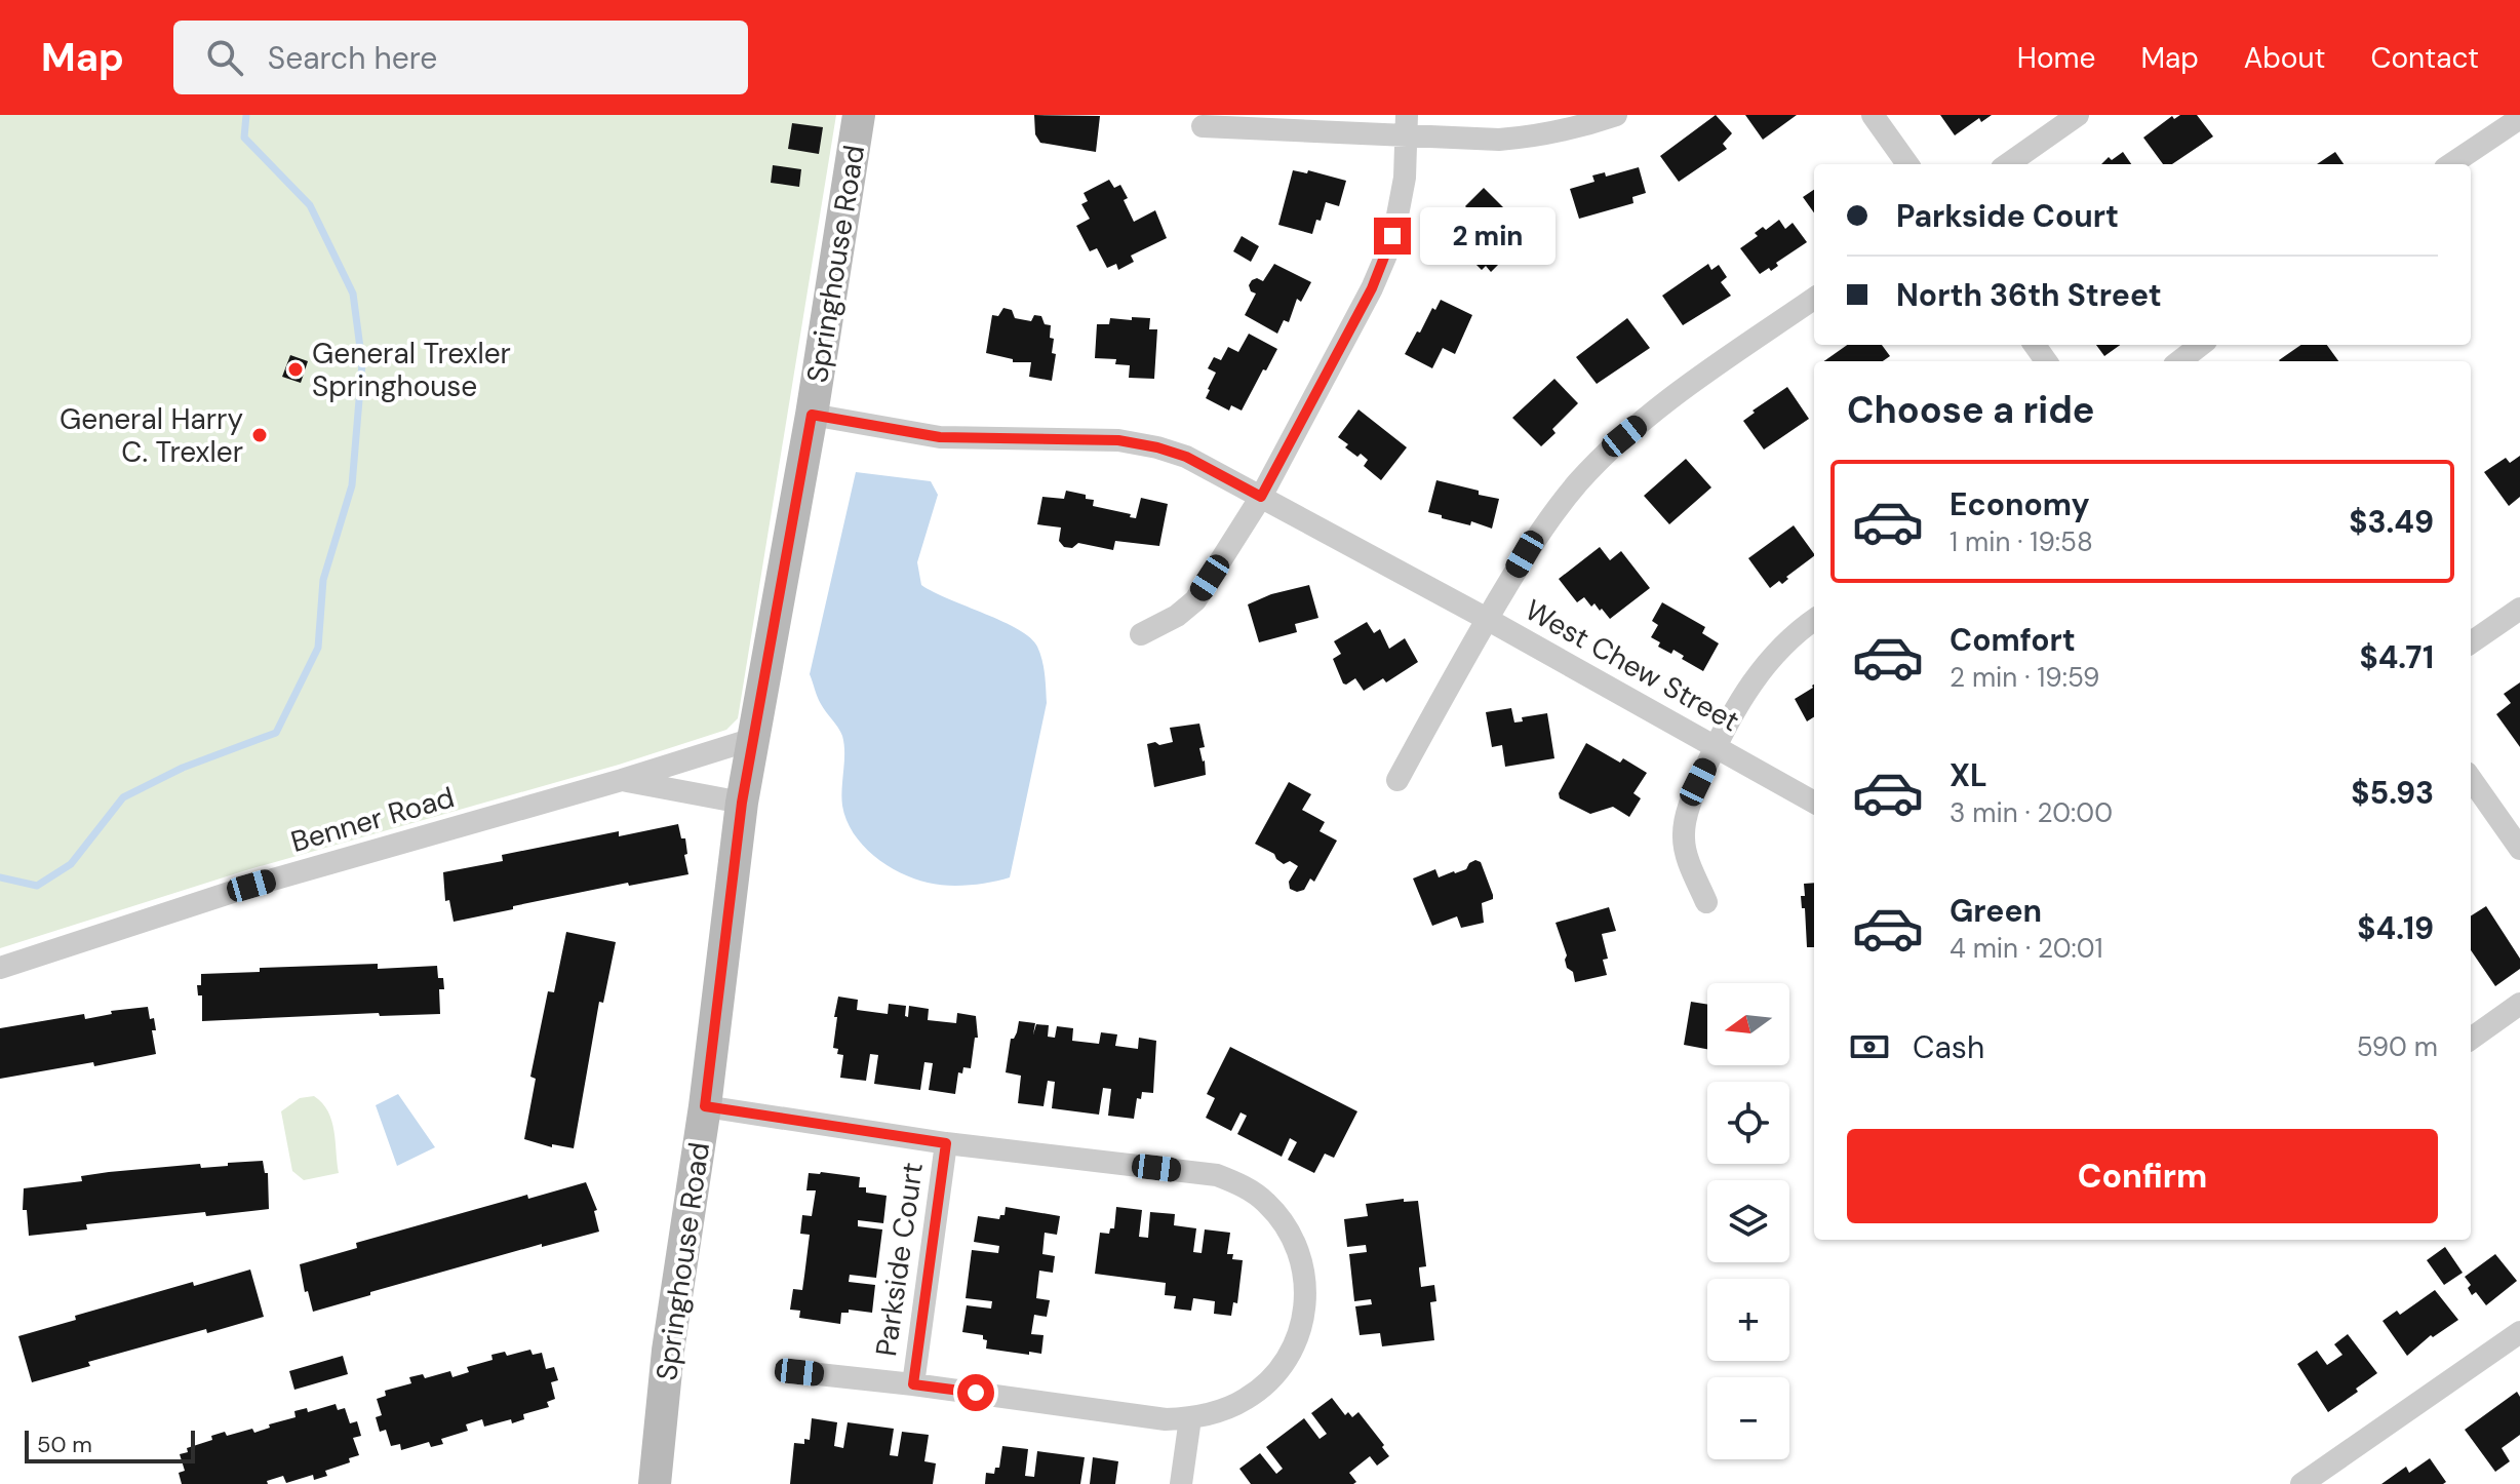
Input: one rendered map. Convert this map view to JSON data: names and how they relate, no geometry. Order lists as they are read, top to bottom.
{
  "streets": {
    "street": [
      "Springhouse Road",
      "West Chew Street",
      "Benner Road",
      "Parkside Court"
    ]
  },
  "crossings": [
    ["Springhouse Road", "West Chew Street"],
    ["Springhouse Road", "Benner Road"],
    ["Springhouse Road", "Parkside Court"]
  ],
  "places": ["General Trexler Springhouse", "General Harry C. Trexler"],
  "scale_bar": "50 m",
  "north": "left",
  "page": {
    "header": "Map",
    "search": "Search here",
    "nav": [
      "Home",
      "Map",
      "About",
      "Contact"
    ],
    "banner": ["Parkside Court", "North 36th Street"],
    "bubble": "2 min",
    "heading": "Choose a ride",
    "list": [
      {
        "name": "Economy",
        "note": "1 min · 19:58",
        "value": "$3.49"
      },
      {
        "name": "Comfort",
        "note": "2 min · 19:59",
        "value": "$4.71"
      },
      {
        "name": "XL",
        "note": "3 min · 20:00",
        "value": "$5.93"
      },
      {
        "name": "Green",
        "note": "4 min · 20:01",
        "value": "$4.19"
      }
    ],
    "map_buttons": ["+", "−"],
    "pay": ["Cash", "590 m"],
    "buttons": "Confirm",
    "scale": "50 m"
  }
}
